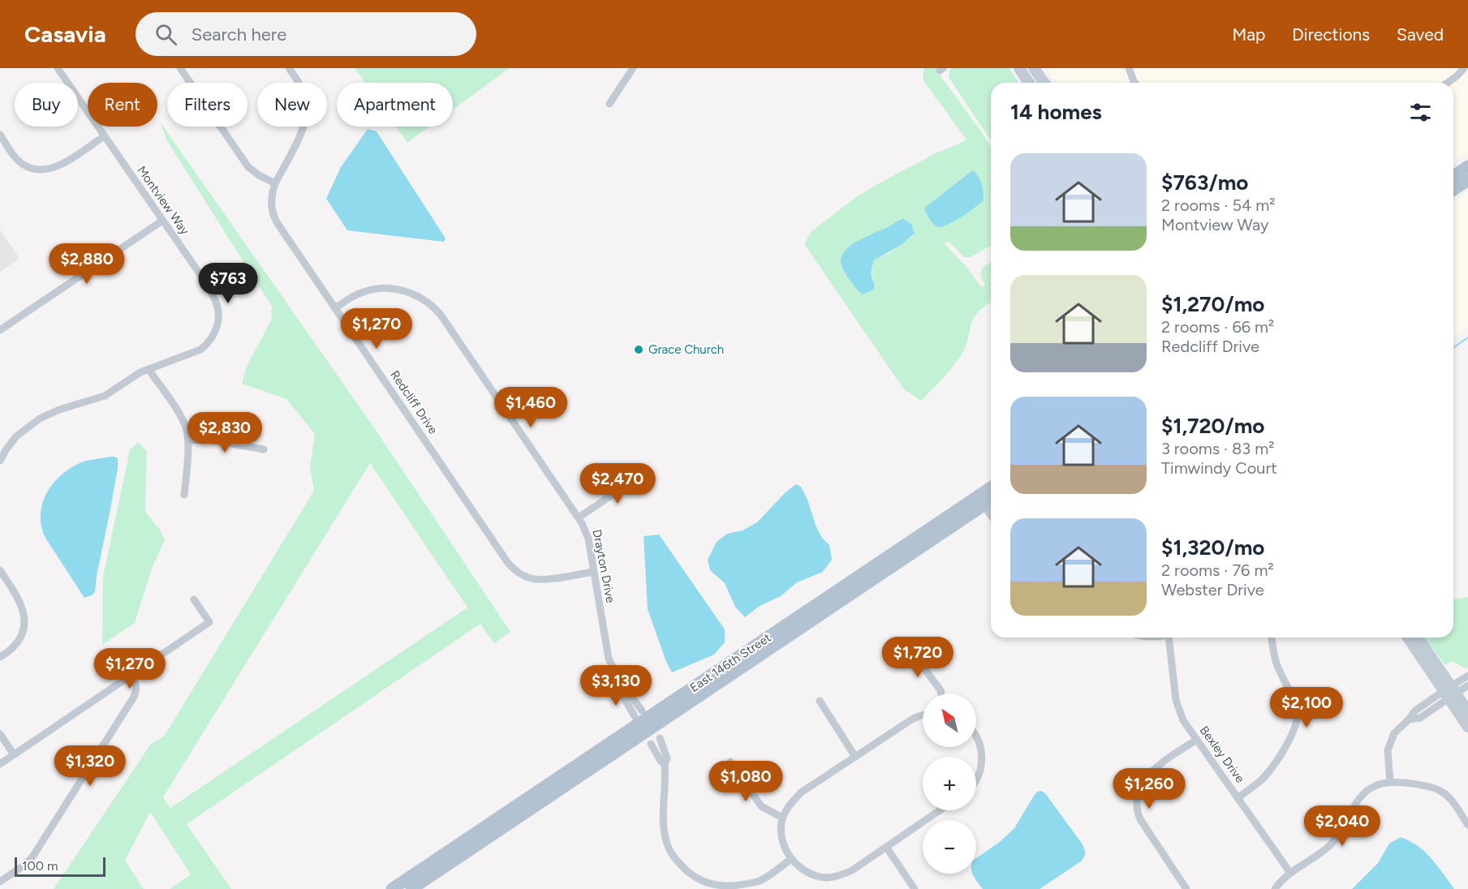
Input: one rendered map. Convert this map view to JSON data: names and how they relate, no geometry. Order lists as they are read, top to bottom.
{
  "streets": {
    "main road": ["East 146th Street"],
    "street": [
      "Montview Way",
      "Redcliff Drive",
      "Drayton Drive",
      "Bexley Drive"
    ]
  },
  "crossings": [
    ["Redcliff Drive", "Drayton Drive"]
  ],
  "places": ["Grace Church"],
  "scale_bar": "100 m",
  "north": "top left",
  "page": {
    "header": "Casavia",
    "search": "Search here",
    "nav": ["Map", "Directions", "Saved"],
    "chip": [
      "Buy",
      "Rent",
      "Filters",
      "New",
      "Apartment"
    ],
    "heading": "14 homes",
    "list": [
      {
        "name": "$763/mo",
        "note": "2 rooms · 54 m² · Montview Way"
      },
      {
        "name": "$1,270/mo",
        "note": "2 rooms · 66 m² · Redcliff Drive"
      },
      {
        "name": "$1,720/mo",
        "note": "3 rooms · 83 m² · Timwindy Court"
      },
      {
        "name": "$1,320/mo",
        "note": "2 rooms · 76 m² · Webster Drive"
      }
    ],
    "price": [
      "$2,880",
      "$763",
      "$1,270",
      "$1,460",
      "$2,830",
      "$2,470",
      "$1,720",
      "$1,270",
      "$3,130",
      "$2,100",
      "$1,320",
      "$1,080",
      "$1,260",
      "$2,040"
    ],
    "map_buttons": ["+", "−"],
    "scale": "100 m"
  }
}
